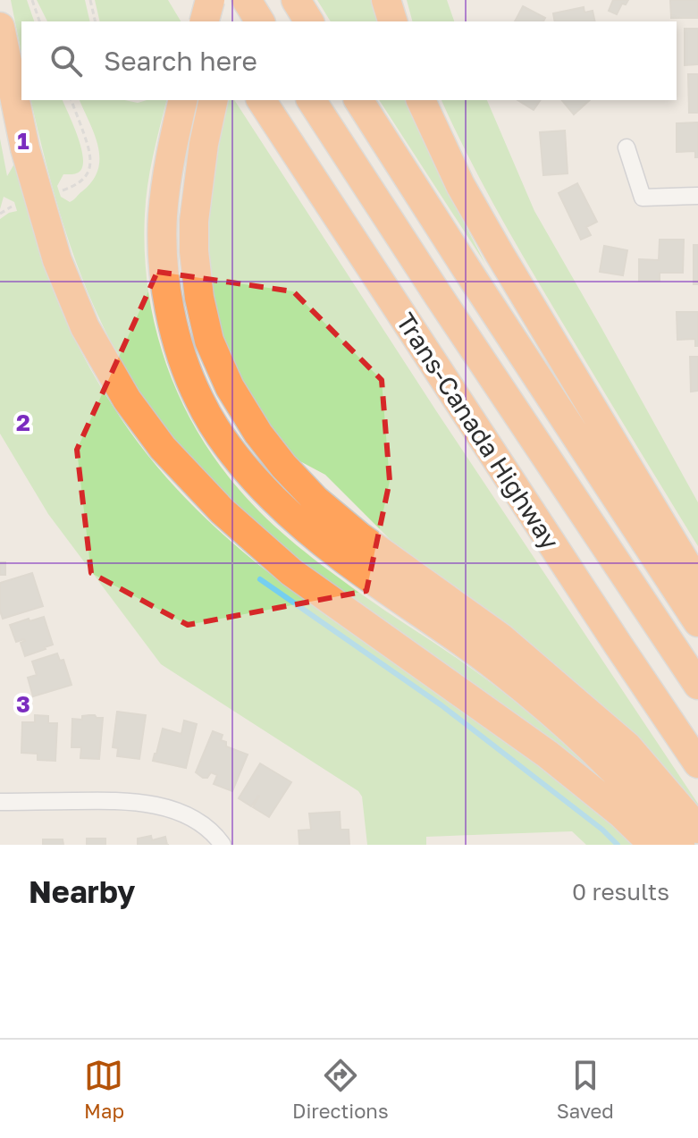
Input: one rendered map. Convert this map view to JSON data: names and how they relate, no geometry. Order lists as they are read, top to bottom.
{
  "streets": {
    "highway": ["Trans-Canada Highway"]
  },
  "page": {
    "search": "Search here",
    "heading": ["Nearby", "0 results"],
    "nav": ["Map", "Directions", "Saved"]
  },
  "grid": {
    "rows": ["1", "2", "3"]
  }
}
